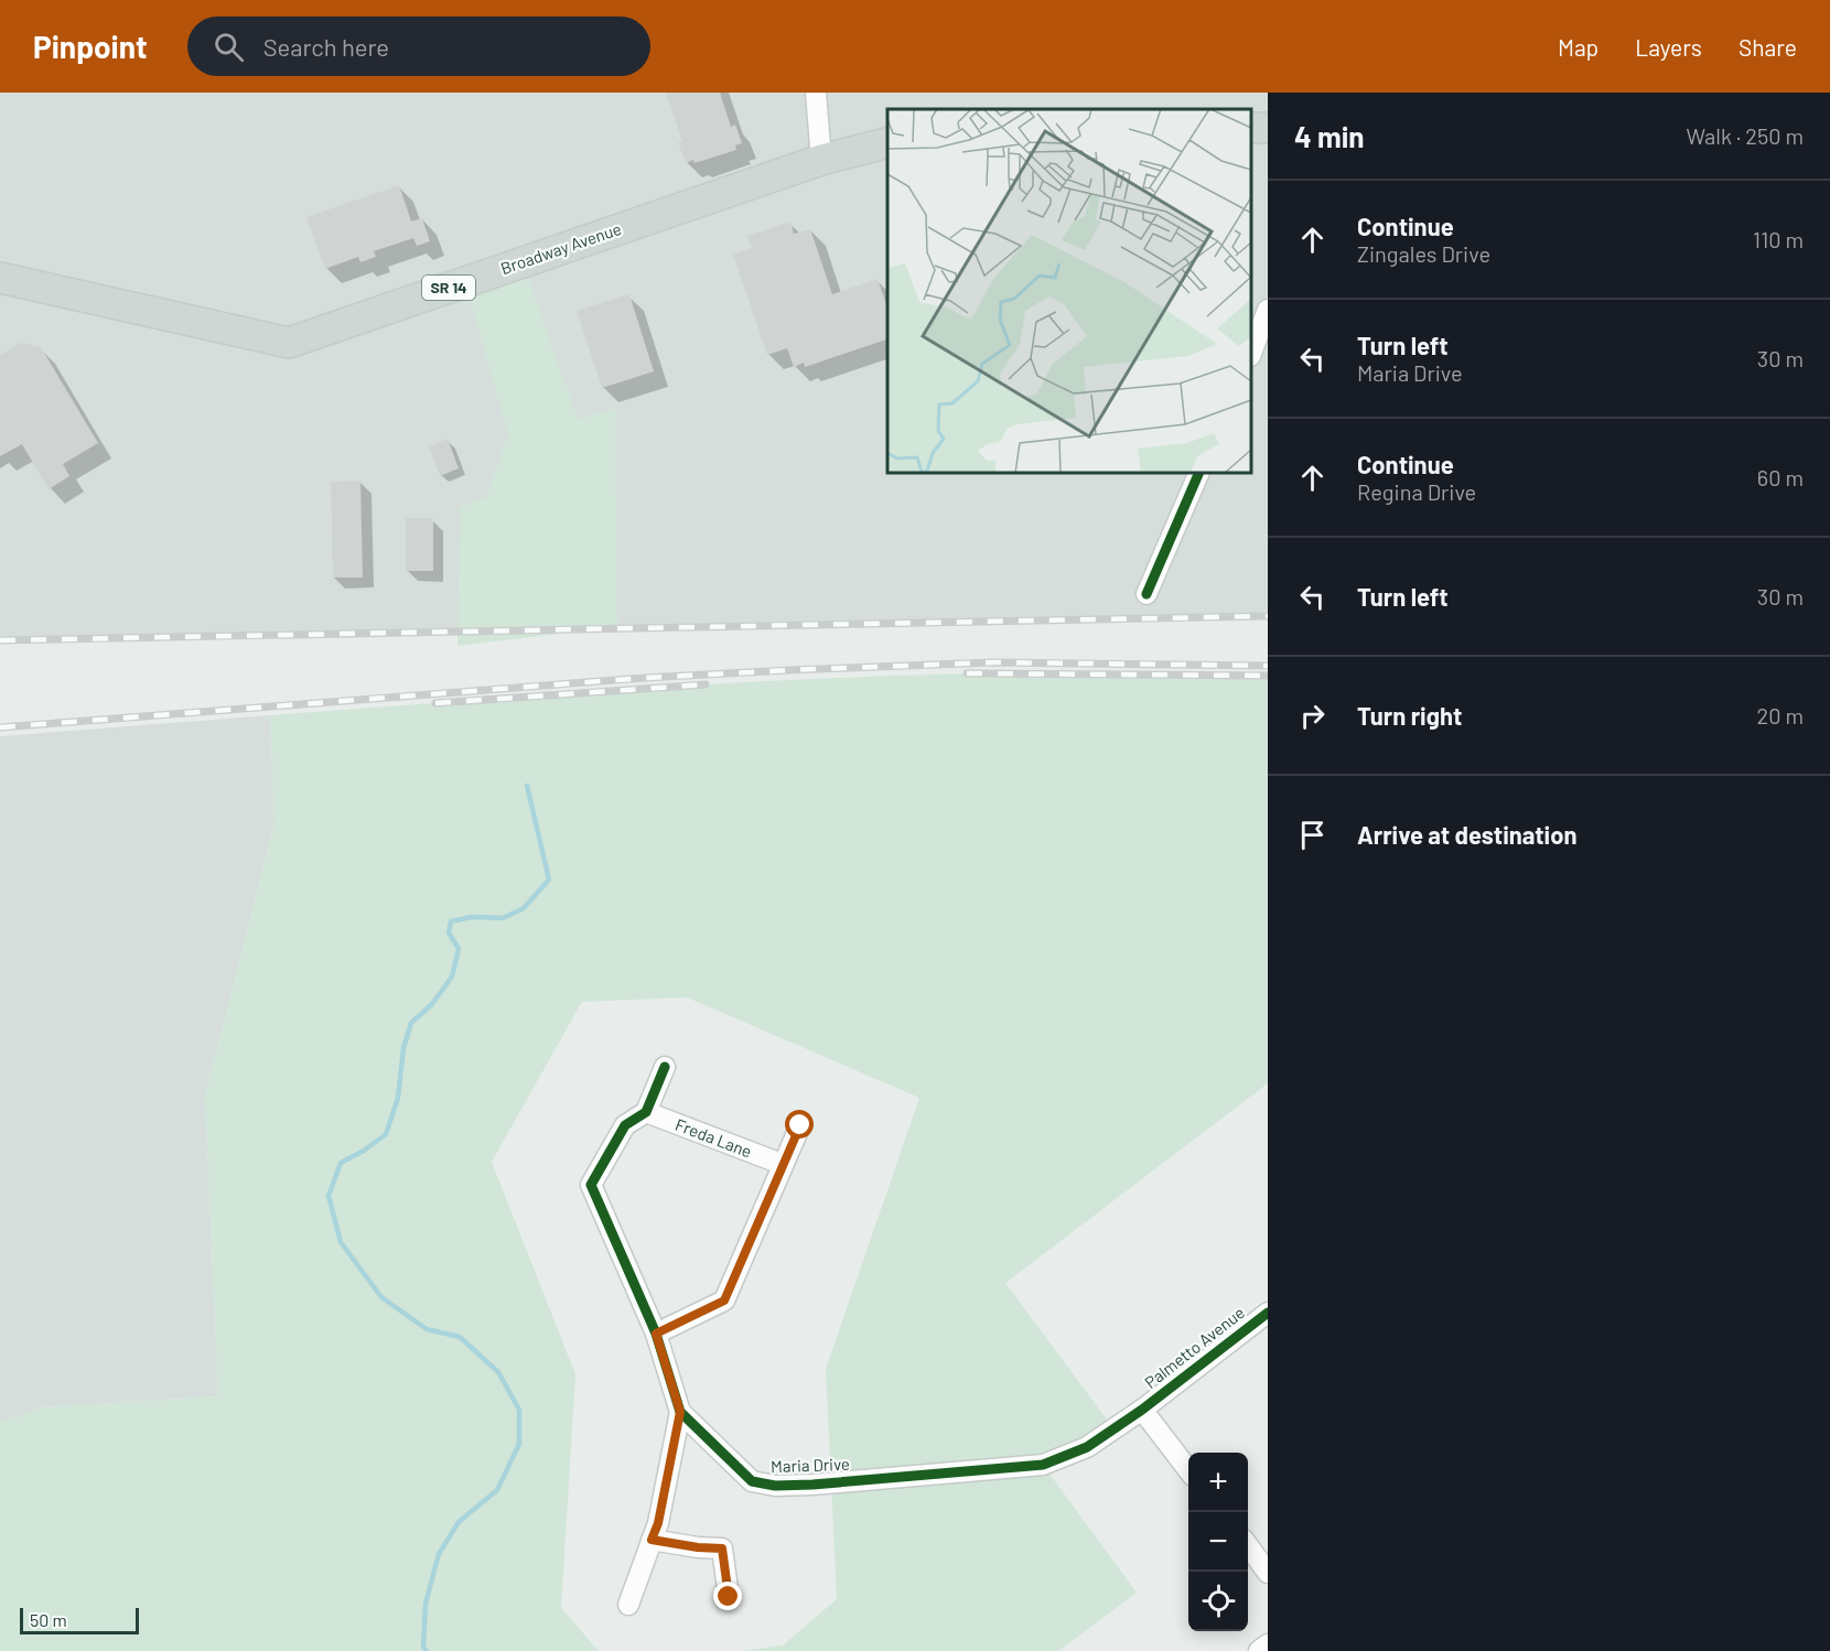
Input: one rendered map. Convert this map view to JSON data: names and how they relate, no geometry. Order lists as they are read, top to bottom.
{
  "streets": {
    "main road": ["Broadway Avenue", "SR 14"],
    "street": ["Freda Lane", "Palmetto Avenue", "Maria Drive"]
  },
  "crossings": [
    ["Freda Lane", "Maria Drive"],
    ["Palmetto Avenue", "Maria Drive"]
  ],
  "scale_bar": "50 m",
  "page": {
    "header": "Pinpoint",
    "search": "Search here",
    "nav": ["Map", "Layers", "Share"],
    "heading": ["4 min", "Walk · 250 m"],
    "list": [
      ["Continue", "Zingales Drive", "110 m"],
      ["Turn left", "Maria Drive", "30 m"],
      ["Continue", "Regina Drive", "60 m"],
      ["Turn left", "30 m"],
      ["Turn right", "20 m"],
      "Arrive at destination"
    ],
    "map_buttons": ["+", "−"],
    "scale": "50 m"
  }
}
